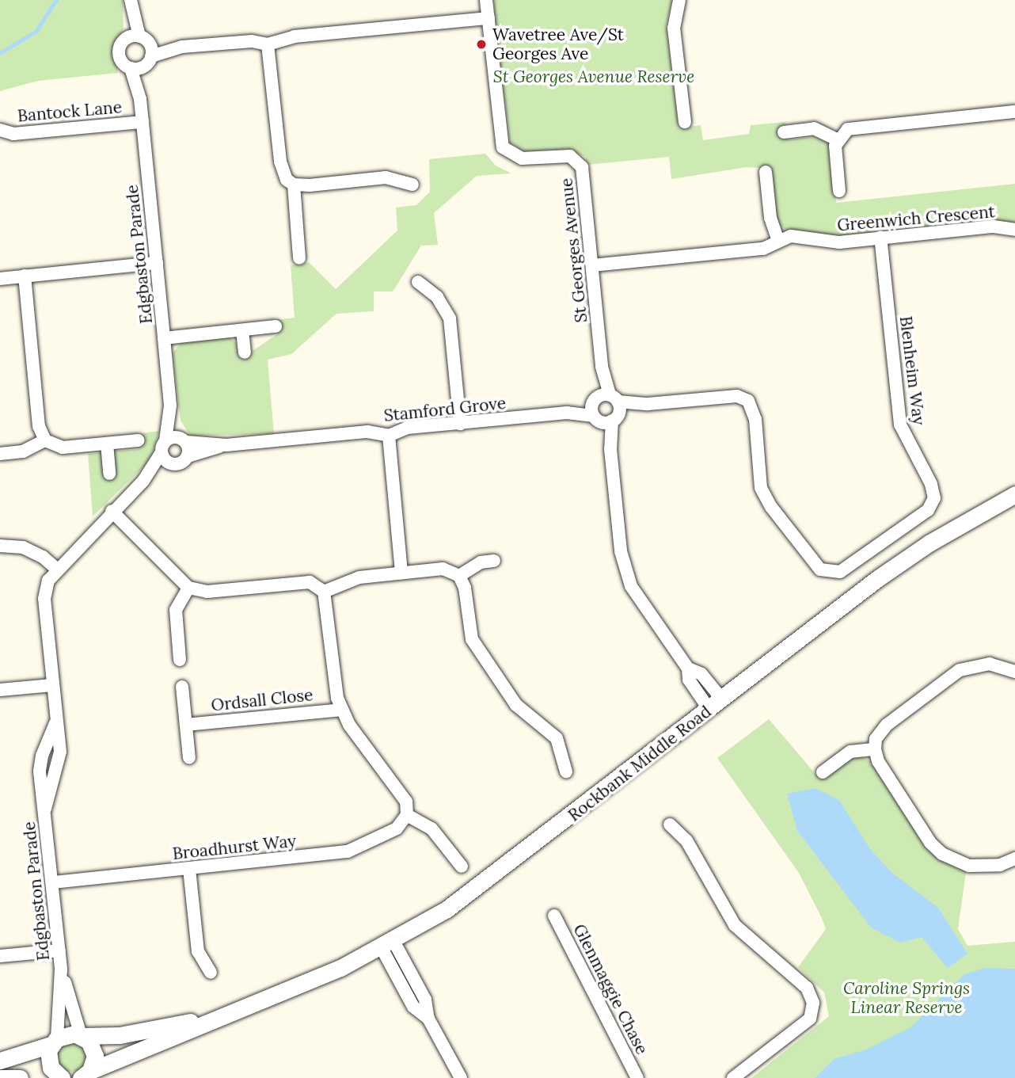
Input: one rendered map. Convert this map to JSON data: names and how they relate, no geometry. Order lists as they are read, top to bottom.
{
  "streets": {
    "street": [
      "Bantock Lane",
      "Greenwich Crescent",
      "St Georges Avenue",
      "Edgbaston Parade",
      "Blenheim Way",
      "Stamford Grove",
      "Ordsall Close",
      "Rockbank Middle Road",
      "Broadhurst Way",
      "Glenmaggie Chase"
    ]
  },
  "crossings": [
    ["Bantock Lane", "Edgbaston Parade"],
    ["Greenwich Crescent", "St Georges Avenue"],
    ["Greenwich Crescent", "Blenheim Way"],
    ["St Georges Avenue", "Blenheim Way"],
    ["St Georges Avenue", "Stamford Grove"],
    ["St Georges Avenue", "Rockbank Middle Road"],
    ["Edgbaston Parade", "Stamford Grove"],
    ["Edgbaston Parade", "Rockbank Middle Road"],
    ["Edgbaston Parade", "Broadhurst Way"],
    ["Blenheim Way", "Stamford Grove"]
  ],
  "parks": ["St Georges Avenue Reserve", "Caroline Springs Linear Reserve"],
  "places": ["Wavetree Ave/St Georges Ave"]
}
